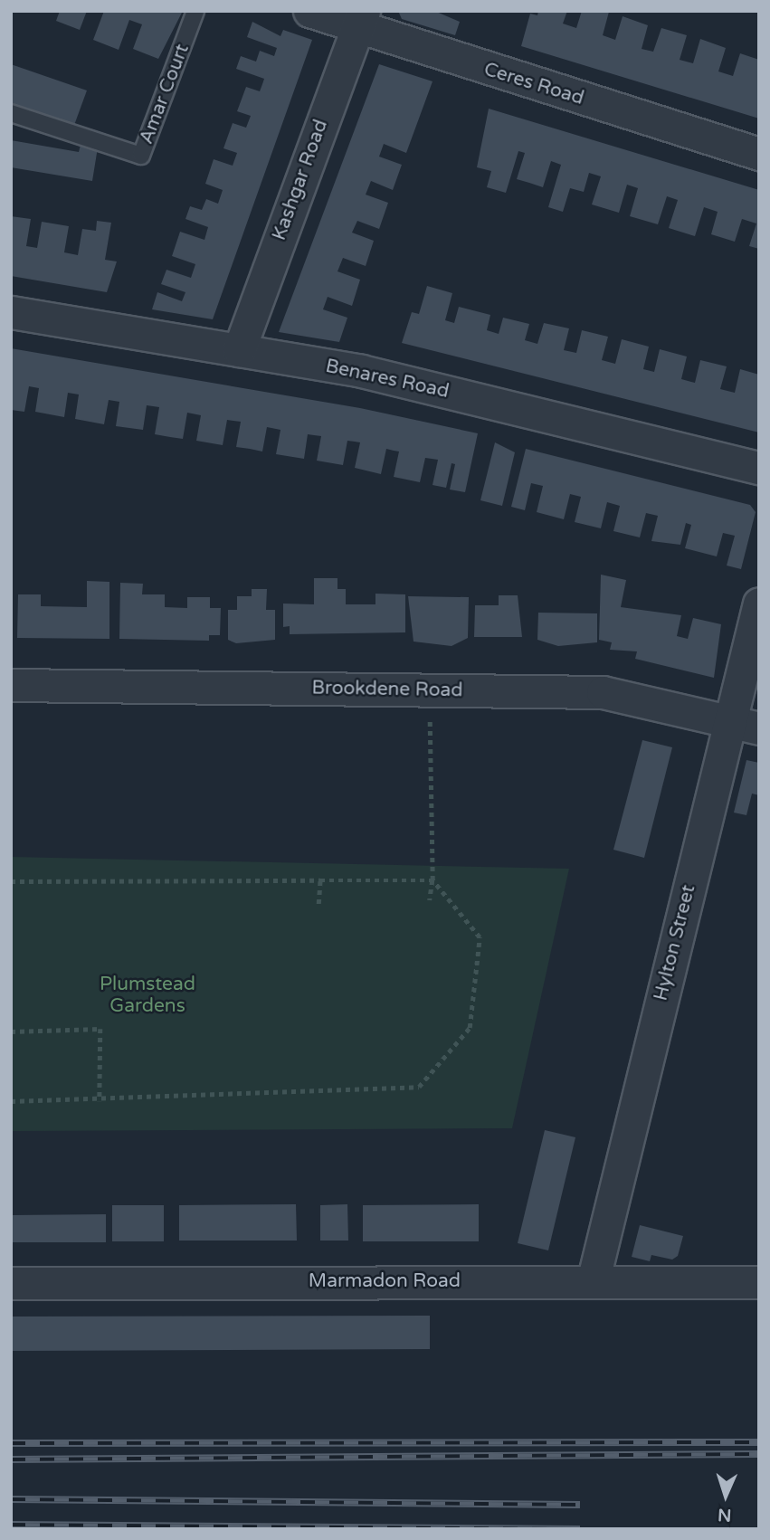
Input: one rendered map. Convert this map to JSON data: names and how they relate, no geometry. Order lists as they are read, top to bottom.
{
  "streets": {
    "street": [
      "Ceres Road",
      "Kashgar Road",
      "Benares Road",
      "Brookdene Road",
      "Hylton Street",
      "Marmadon Road"
    ],
    "lane": ["Amar Court"]
  },
  "crossings": [
    ["Ceres Road", "Kashgar Road"],
    ["Kashgar Road", "Benares Road"],
    ["Brookdene Road", "Hylton Street"],
    ["Hylton Street", "Marmadon Road"]
  ],
  "parks": ["Plumstead Gardens"],
  "north": "bottom"
}
